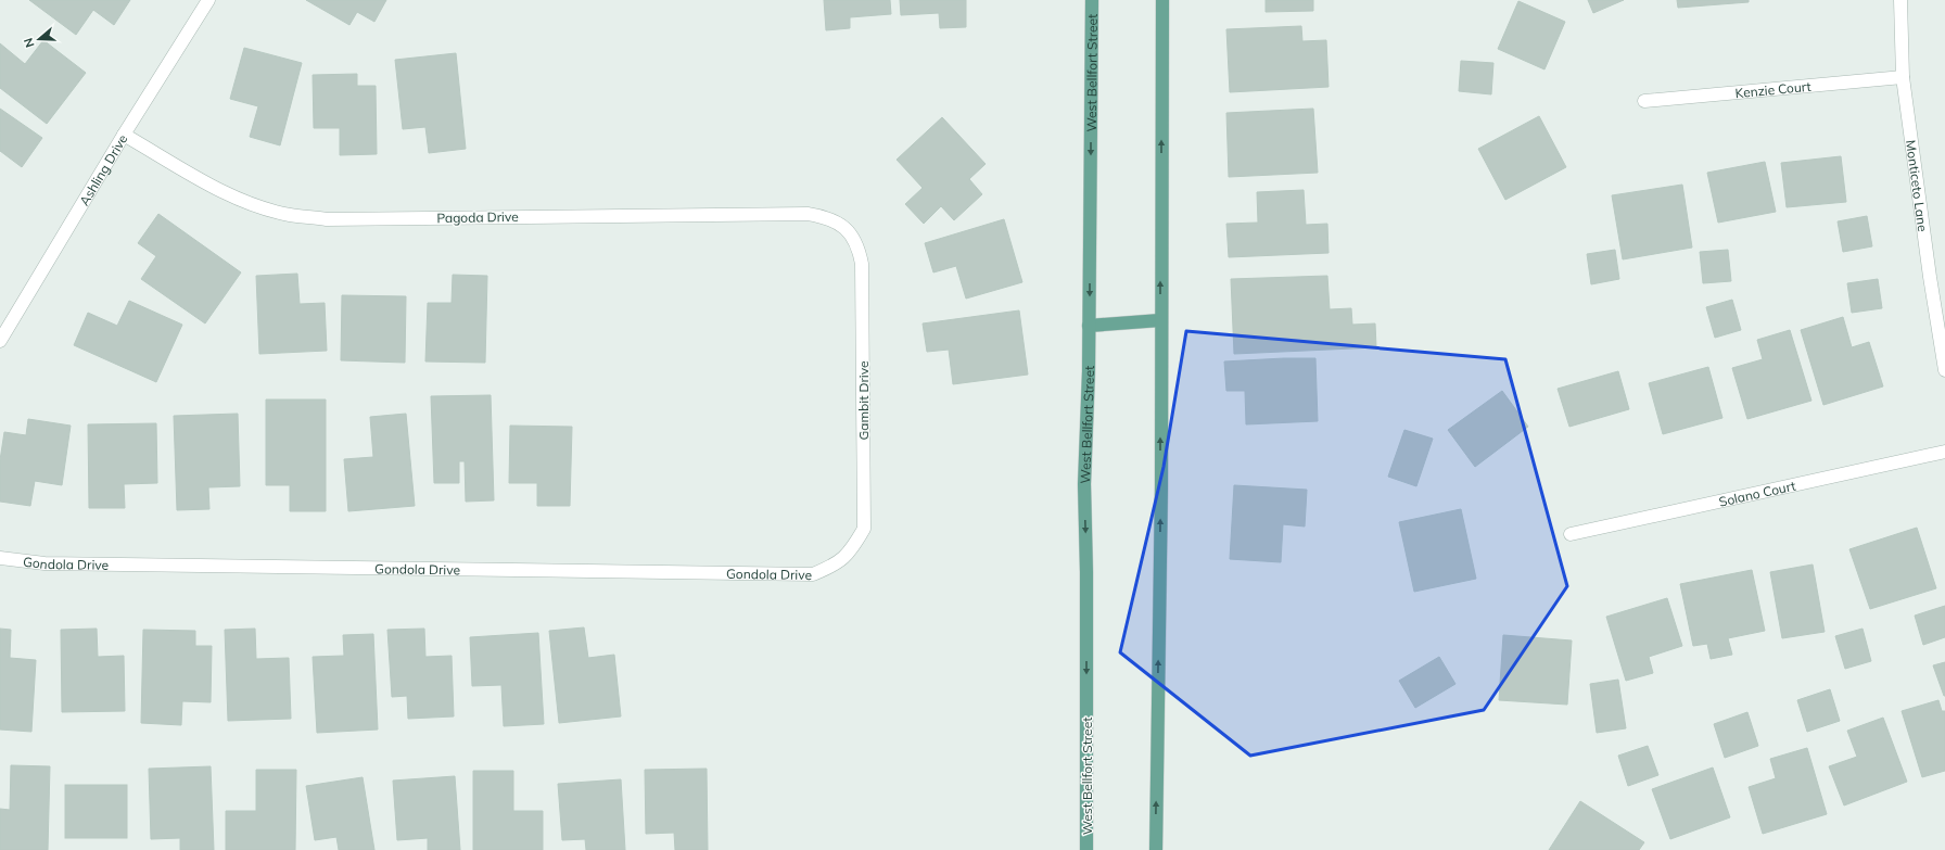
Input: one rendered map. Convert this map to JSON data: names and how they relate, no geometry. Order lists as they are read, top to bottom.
{
  "streets": {
    "main road": ["West Bellfort Street"],
    "street": [
      "Kenzie Court",
      "Ashling Drive",
      "Monticeto Lane",
      "Pagoda Drive",
      "Gambit Drive",
      "Solano Court",
      "Gondola Drive"
    ]
  },
  "crossings": [
    ["Kenzie Court", "Monticeto Lane"],
    ["Ashling Drive", "Pagoda Drive"],
    ["Pagoda Drive", "Gambit Drive"],
    ["Gambit Drive", "Gondola Drive"]
  ],
  "north": "left"
}
